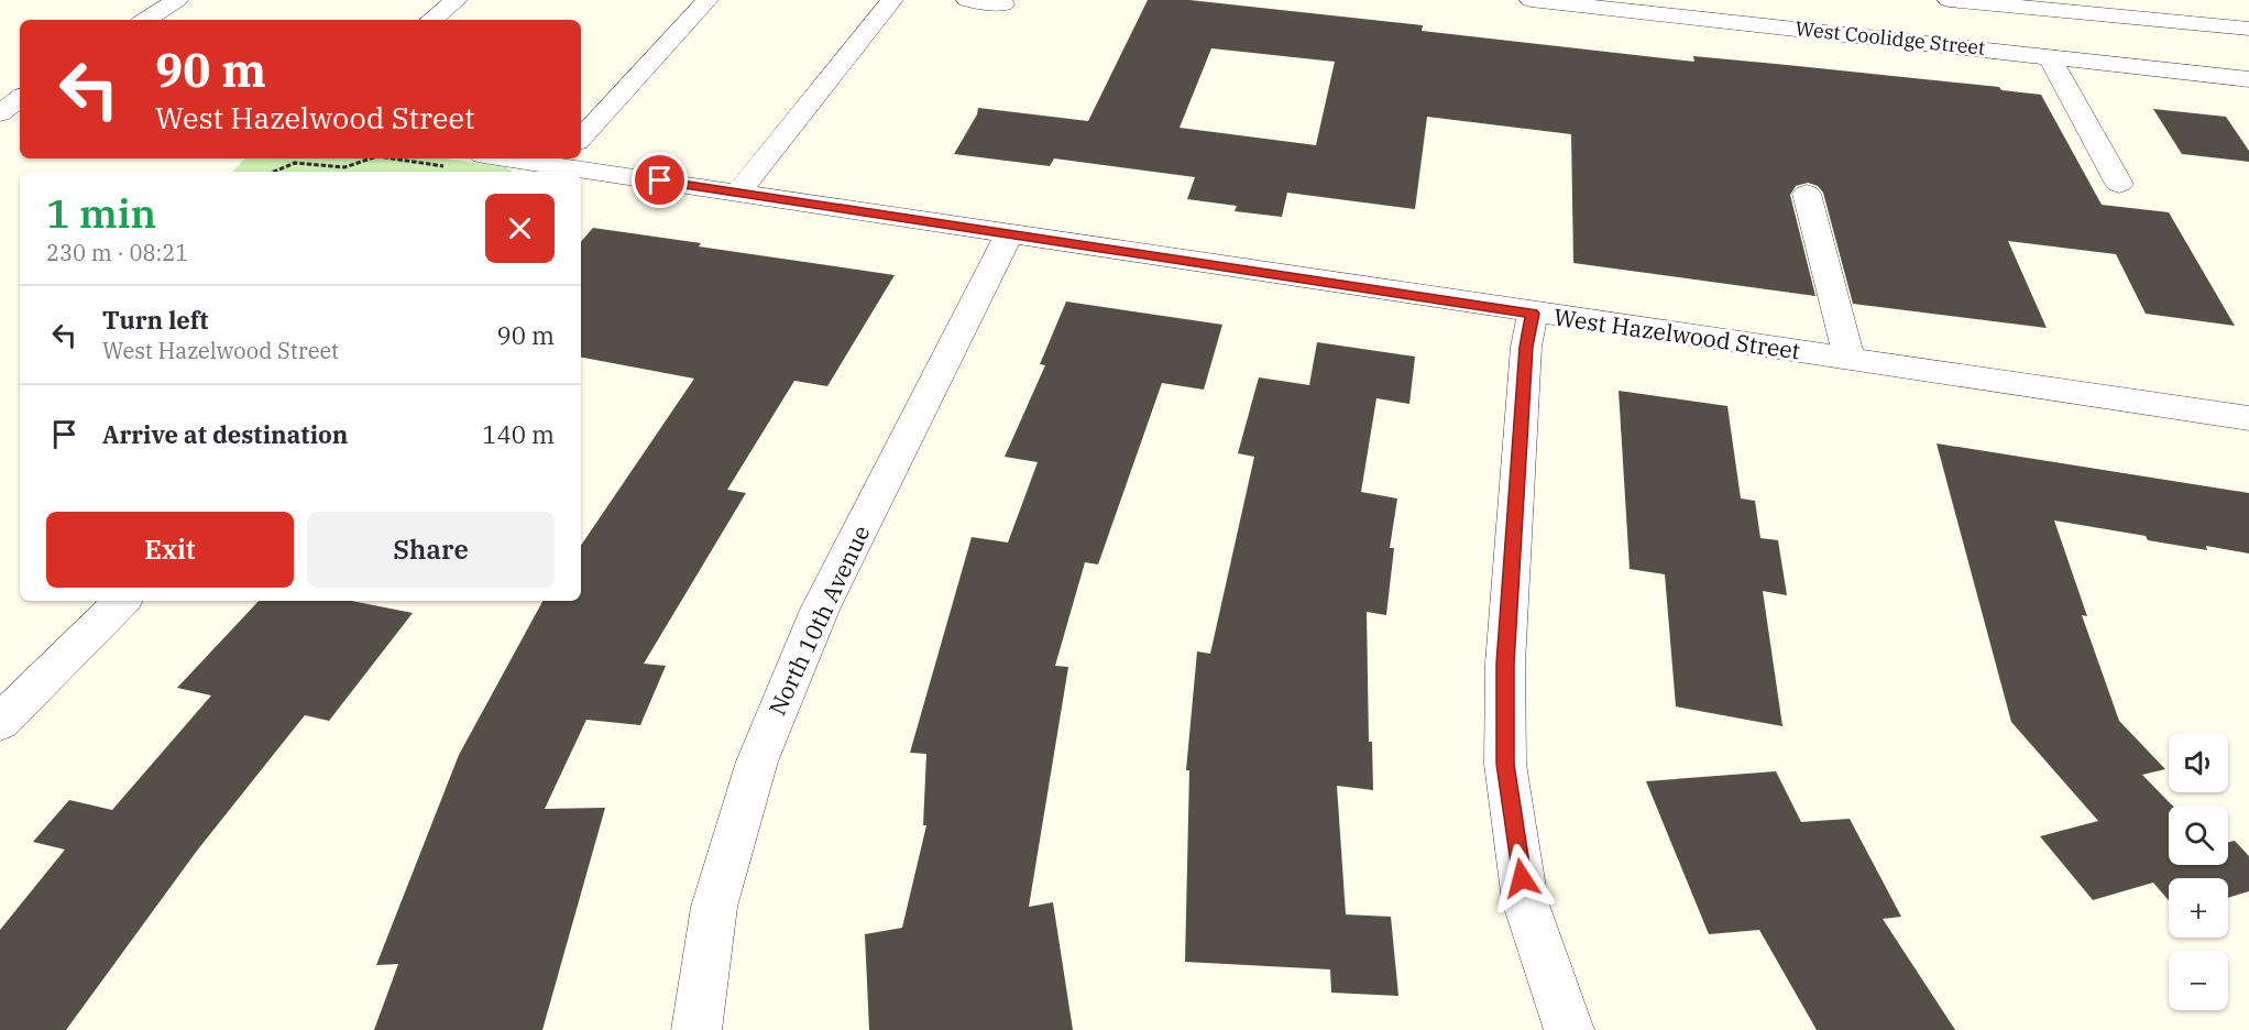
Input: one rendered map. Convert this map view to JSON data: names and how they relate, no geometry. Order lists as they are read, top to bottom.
{
  "streets": {
    "street": ["West Coolidge Street", "West Hazelwood Street", "North 10th Avenue"]
  },
  "crossings": [
    ["West Hazelwood Street", "North 10th Avenue"]
  ],
  "page": {
    "turn": ["90 m", "West Hazelwood Street"],
    "heading": ["1 min", "230 m · 08:21"],
    "list": [
      {
        "name": "Turn left",
        "note": "West Hazelwood Street",
        "value": "90 m"
      },
      {
        "name": "Arrive at destination",
        "value": "140 m"
      }
    ],
    "buttons": ["Exit", "Share"],
    "map_buttons": ["+", "−"]
  }
}
